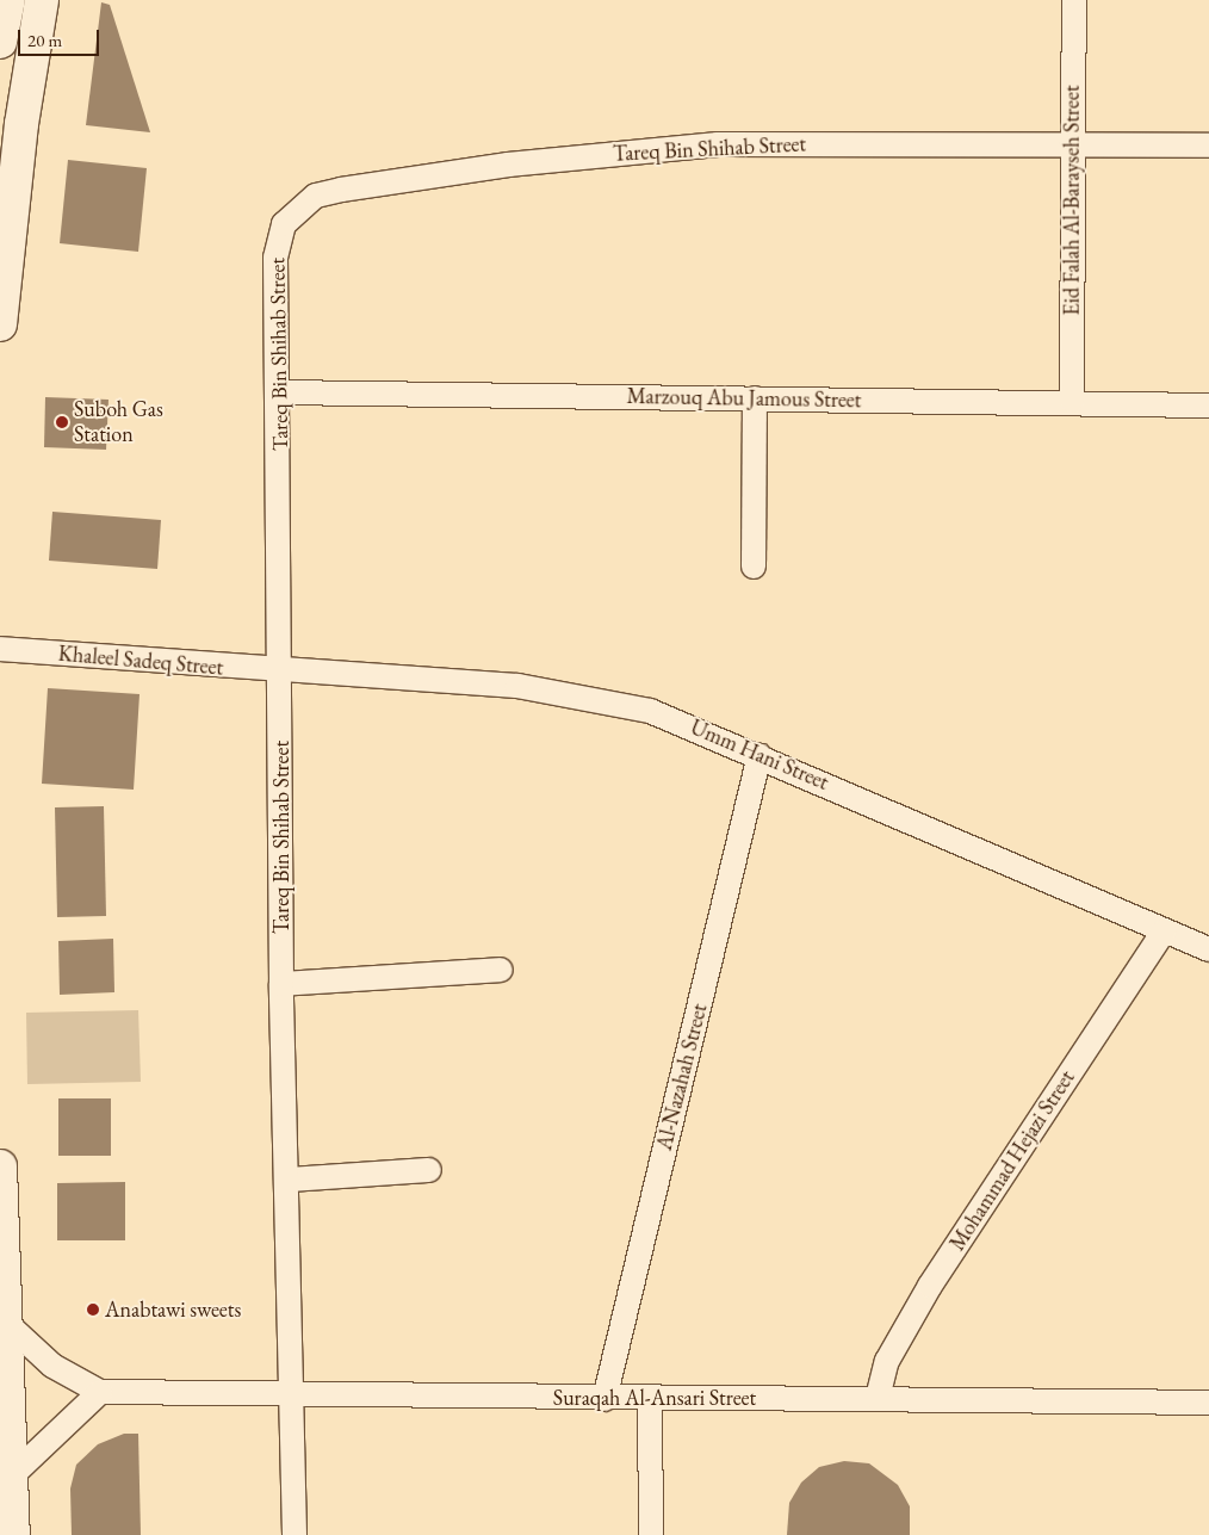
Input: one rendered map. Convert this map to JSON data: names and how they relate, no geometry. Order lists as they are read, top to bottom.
{
  "streets": {
    "street": [
      "Tareq Bin Shihab Street",
      "Eid Falah Al-Barayseh Street",
      "Marzouq Abu Jamous Street",
      "Khaleel Sadeq Street",
      "Umm Hani Street",
      "Al-Nazahah Street",
      "Mohammad Hejazi Street",
      "Suraqah Al-Ansari Street"
    ]
  },
  "crossings": [
    ["Tareq Bin Shihab Street", "Eid Falah Al-Barayseh Street"],
    ["Tareq Bin Shihab Street", "Marzouq Abu Jamous Street"],
    ["Tareq Bin Shihab Street", "Khaleel Sadeq Street"],
    ["Tareq Bin Shihab Street", "Umm Hani Street"],
    ["Tareq Bin Shihab Street", "Suraqah Al-Ansari Street"],
    ["Eid Falah Al-Barayseh Street", "Marzouq Abu Jamous Street"],
    ["Khaleel Sadeq Street", "Umm Hani Street"],
    ["Umm Hani Street", "Al-Nazahah Street"],
    ["Umm Hani Street", "Mohammad Hejazi Street"],
    ["Al-Nazahah Street", "Suraqah Al-Ansari Street"],
    ["Mohammad Hejazi Street", "Suraqah Al-Ansari Street"]
  ],
  "places": ["Suboh Gas Station", "Anabtawi sweets"],
  "scale_bar": "20 m"
}
